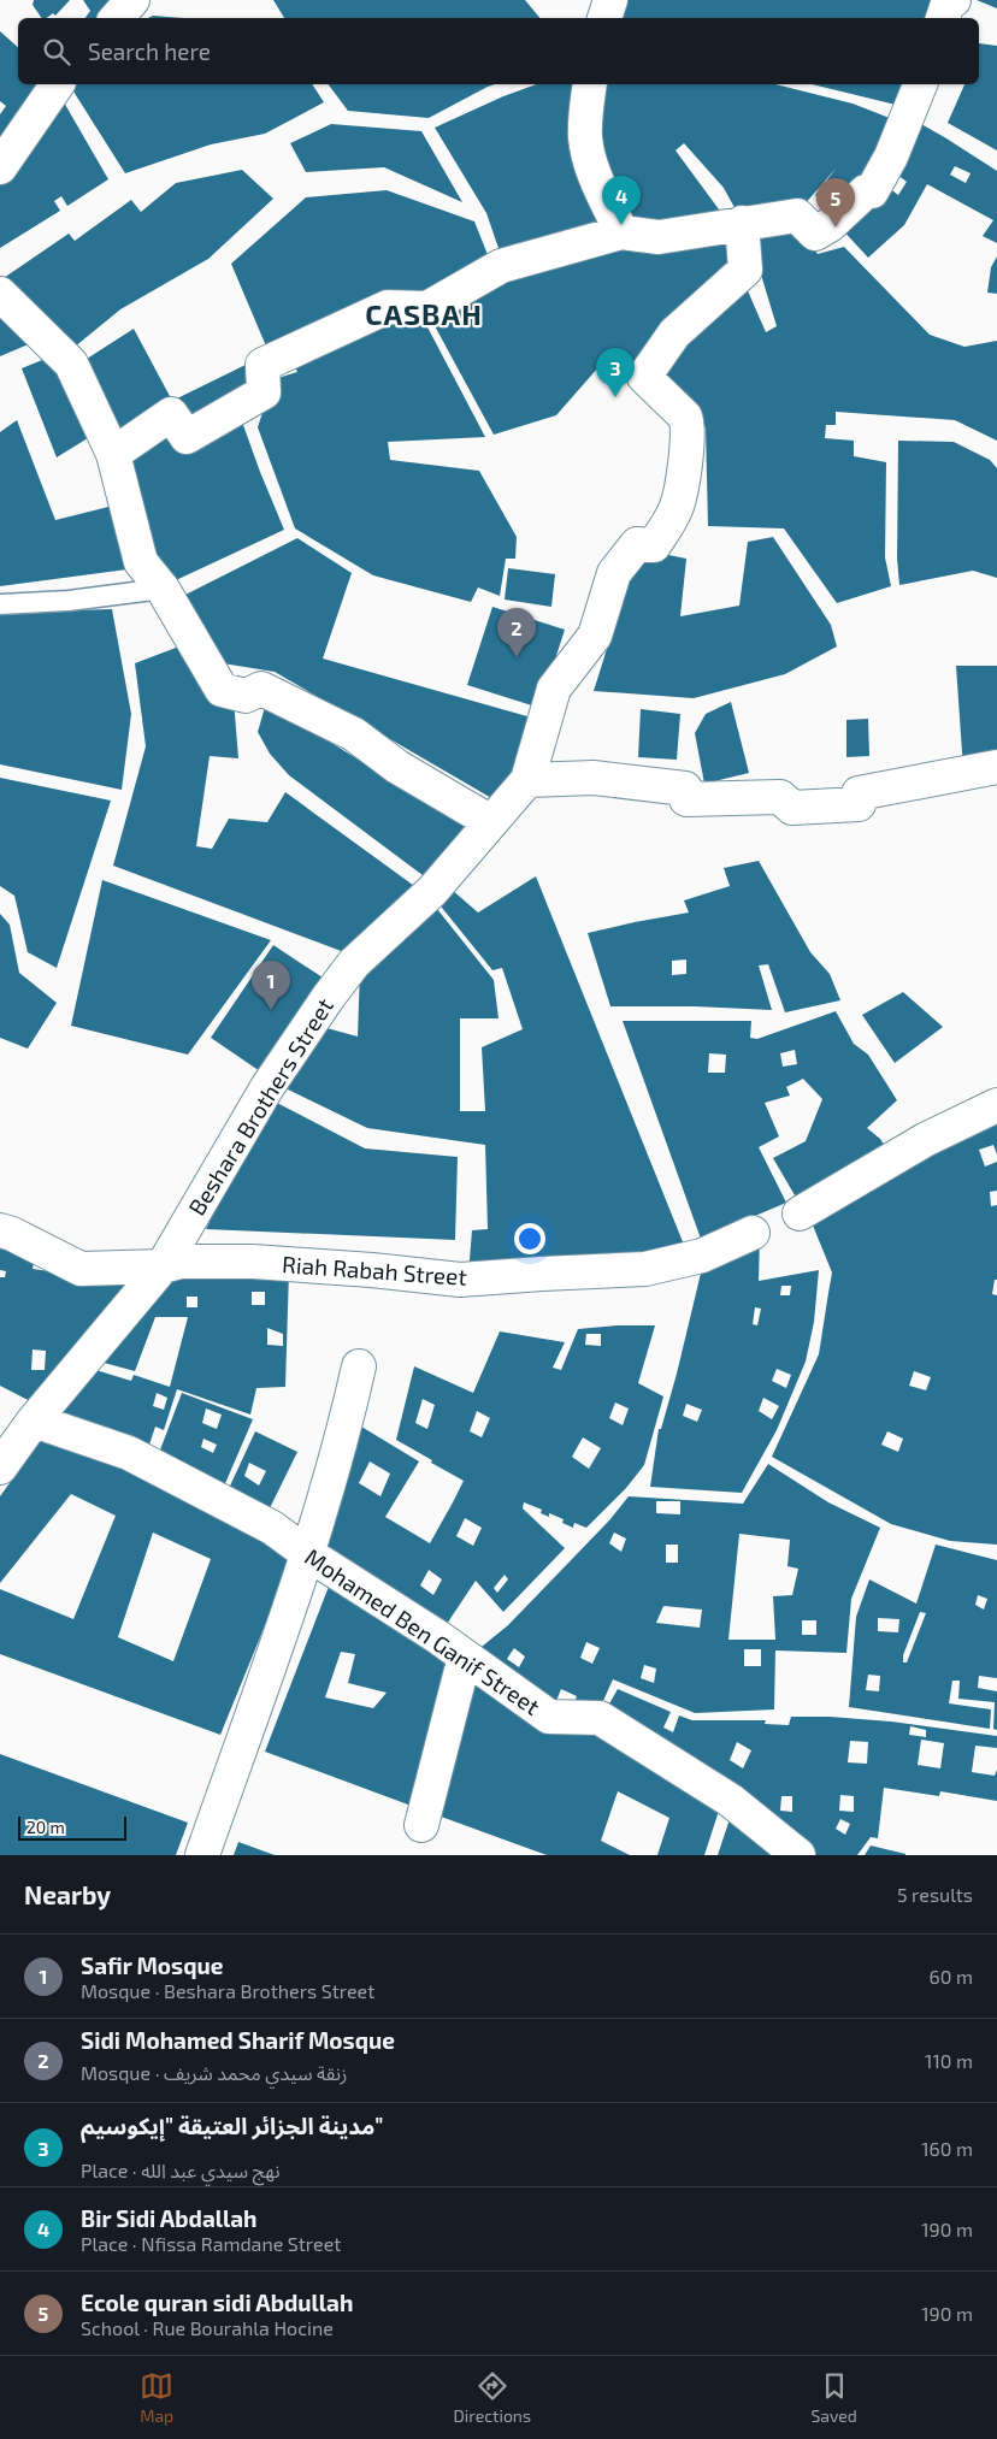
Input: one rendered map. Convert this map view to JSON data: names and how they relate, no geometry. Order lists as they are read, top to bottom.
{
  "streets": {
    "street": ["Beshara Brothers Street", "Riah Rabah Street", "Mohamed Ben Ganif Street"]
  },
  "crossings": [
    ["Beshara Brothers Street", "Riah Rabah Street"],
    ["Beshara Brothers Street", "Mohamed Ben Ganif Street"]
  ],
  "districts": ["CASBAH"],
  "scale_bar": "20 m",
  "page": {
    "search": "Search here",
    "pins": [
      "4",
      "5",
      "3",
      "2",
      "1"
    ],
    "scale": "20 m",
    "heading": ["Nearby", "5 results"],
    "list": [
      {
        "mark": "1",
        "name": "Safir Mosque",
        "note": "Mosque · Beshara Brothers Street",
        "value": "60 m"
      },
      {
        "mark": "2",
        "name": "Sidi Mohamed Sharif Mosque",
        "note": "Mosque · زنقة سيدي محمد شريف",
        "value": "110 m"
      },
      {
        "mark": "3",
        "name": "مدينة الجزائر العتيقة \"إيكوسيم\"",
        "note": "Place · نهج سيدي عبد الله",
        "value": "160 m"
      },
      {
        "mark": "4",
        "name": "Bir Sidi Abdallah",
        "note": "Place · Nfissa Ramdane Street",
        "value": "190 m"
      },
      {
        "mark": "5",
        "name": "Ecole quran sidi Abdullah",
        "note": "School · Rue Bourahla Hocine",
        "value": "190 m"
      }
    ],
    "nav": ["Map", "Directions", "Saved"]
  }
}
